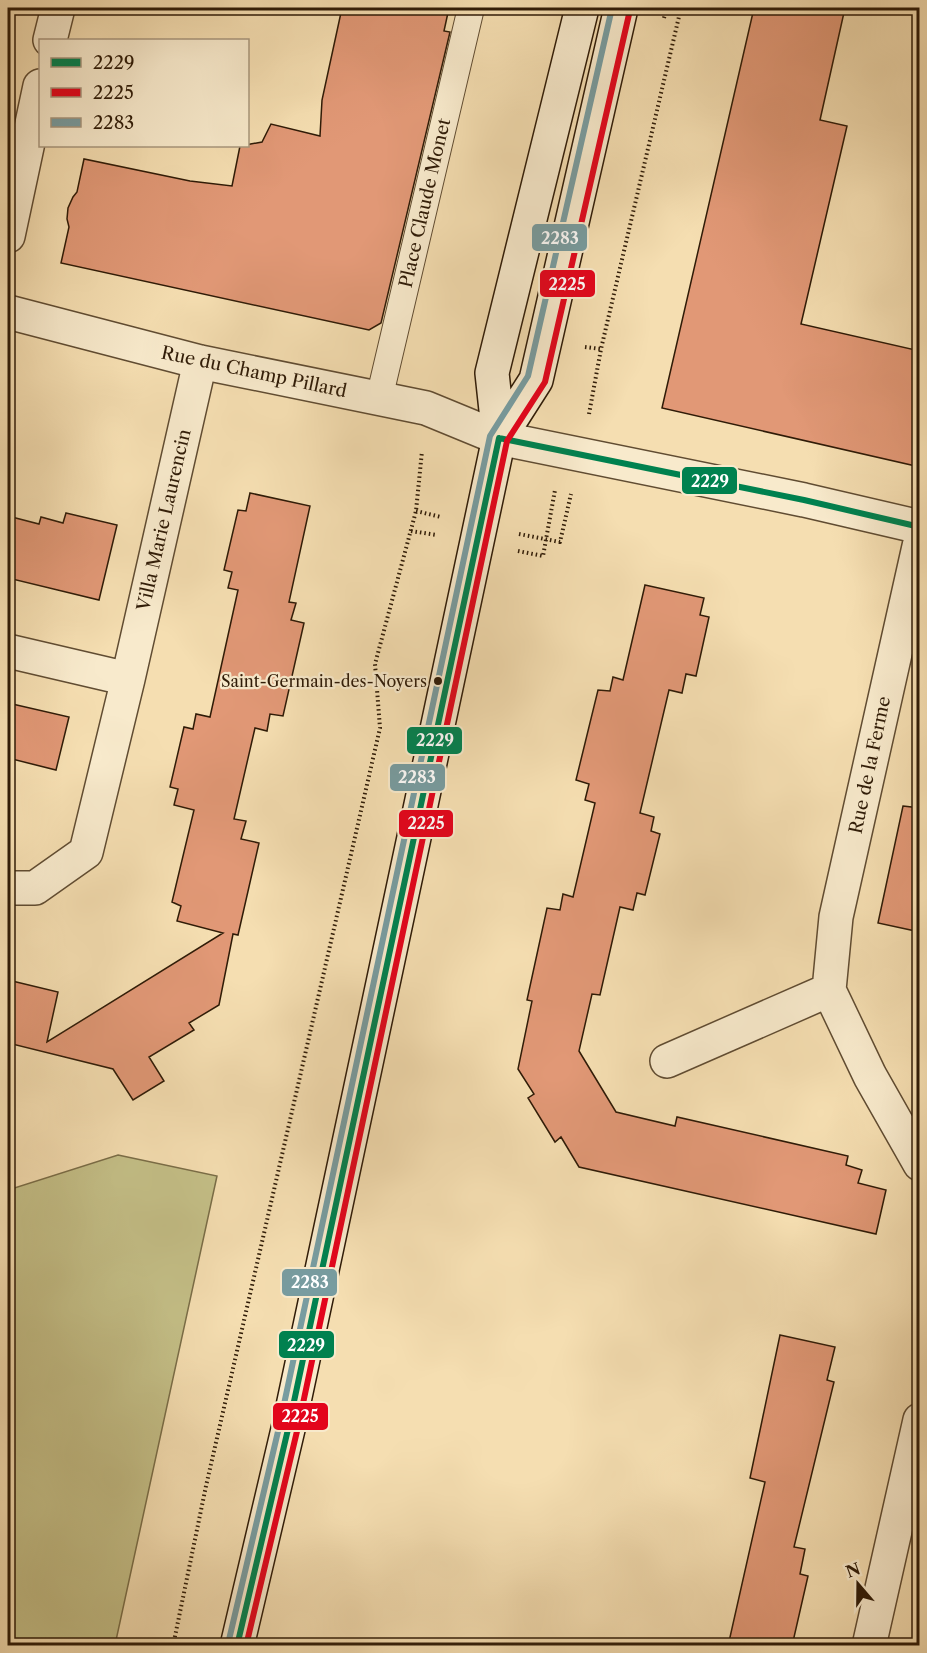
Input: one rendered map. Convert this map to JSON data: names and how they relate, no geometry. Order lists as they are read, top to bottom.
{
  "streets": {
    "street": ["Rue du Champ Pillard", "Villa Marie Laurencin", "Rue de la Ferme"],
    "lane": ["Place Claude Monet"]
  },
  "crossings": [
    ["Place Claude Monet", "Rue du Champ Pillard"],
    ["Rue du Champ Pillard", "Villa Marie Laurencin"]
  ],
  "places": ["Saint-Germain-des-Noyers"],
  "lines": ["transit line 2283", "transit line 2225", "transit line 2229"],
  "legend": ["2229", "2225", "2283"],
  "north": "top"
}
